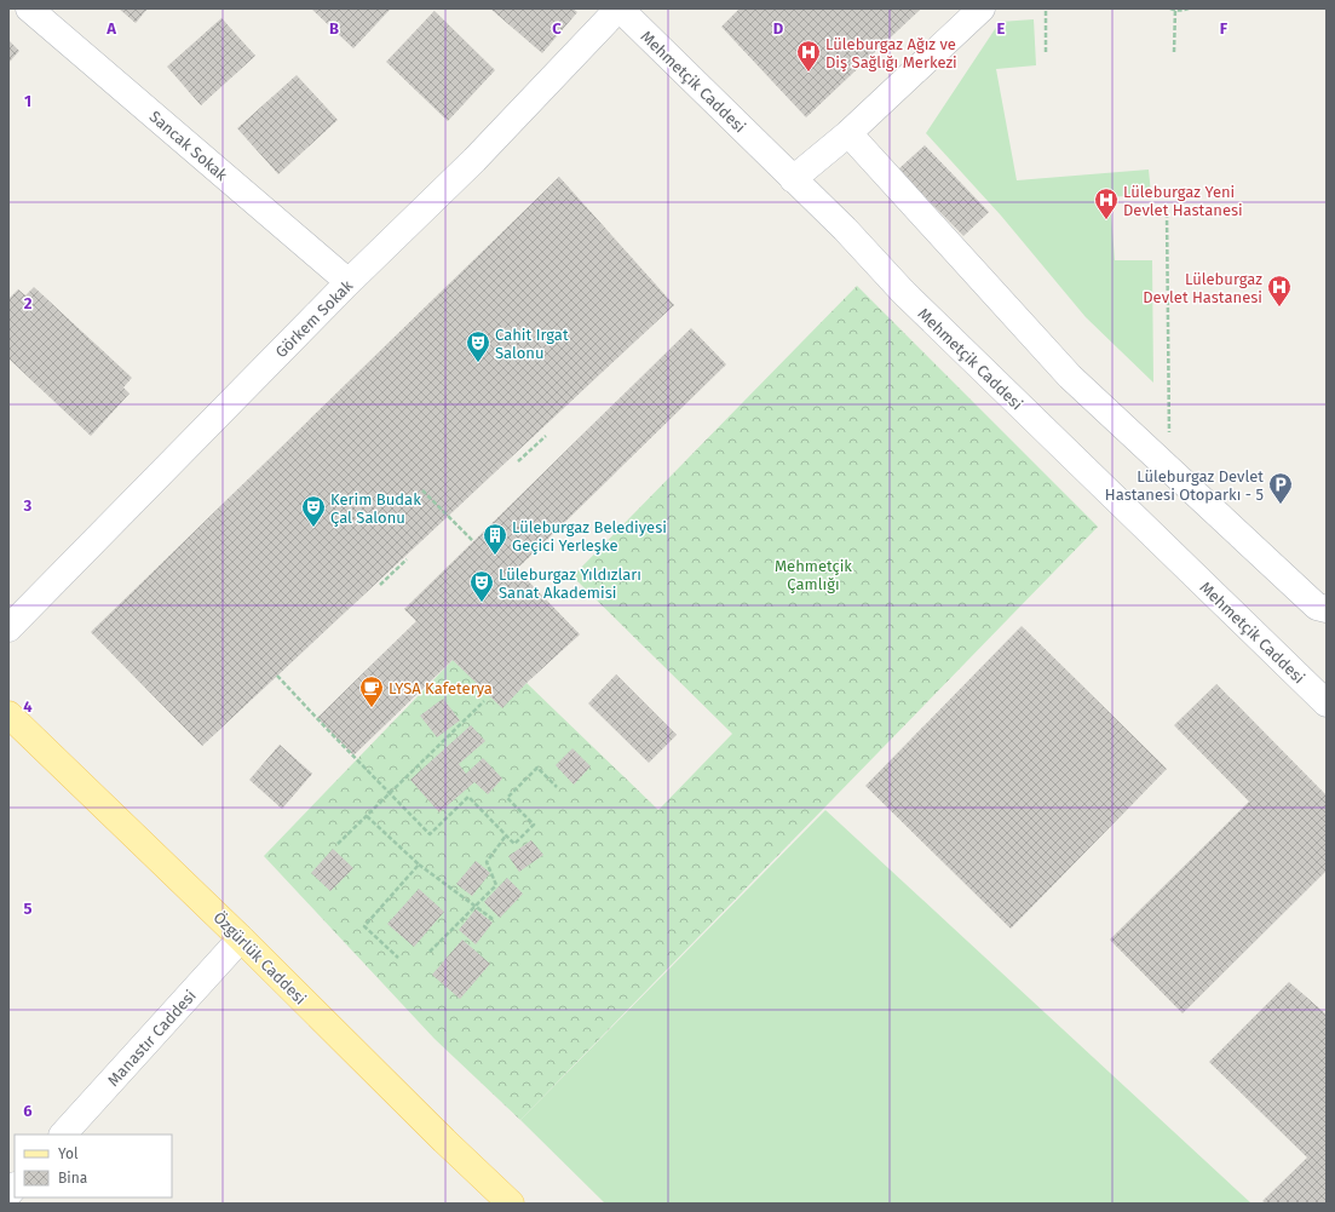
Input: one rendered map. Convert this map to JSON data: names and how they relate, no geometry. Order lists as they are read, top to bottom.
{
  "streets": {
    "main road": ["Özgürlük Caddesi"],
    "street": [
      "Mehmetçik Caddesi",
      "Sancak Sokak",
      "Görkem Sokak",
      "Manastır Caddesi"
    ]
  },
  "crossings": [
    ["Mehmetçik Caddesi", "Görkem Sokak"],
    ["Sancak Sokak", "Görkem Sokak"],
    ["Özgürlük Caddesi", "Manastır Caddesi"]
  ],
  "parks": ["Mehmetçik Çamlığı"],
  "places": {
    "hospital": ["Lüleburgaz Ağız ve Diş Sağlığı Merkezi", "Lüleburgaz Yeni Devlet Hastanesi", "Lüleburgaz Devlet Hastanesi"],
    "theatre": ["Cahit Irgat Salonu", "Kerim Budak Çal Salonu", "Lüleburgaz Yıldızları Sanat Akademisi"],
    "parking": ["Lüleburgaz Devlet Hastanesi Otoparkı - 5"],
    "building": ["Lüleburgaz Belediyesi Geçici Yerleşke"],
    "cafe": ["LYSA Kafeterya"]
  },
  "legend": ["Yol", "Bina"],
  "grid": {
    "columns": [
      "A",
      "B",
      "C",
      "D",
      "E",
      "F"
    ],
    "rows": [
      "1",
      "2",
      "3",
      "4",
      "5",
      "6"
    ]
  }
}
